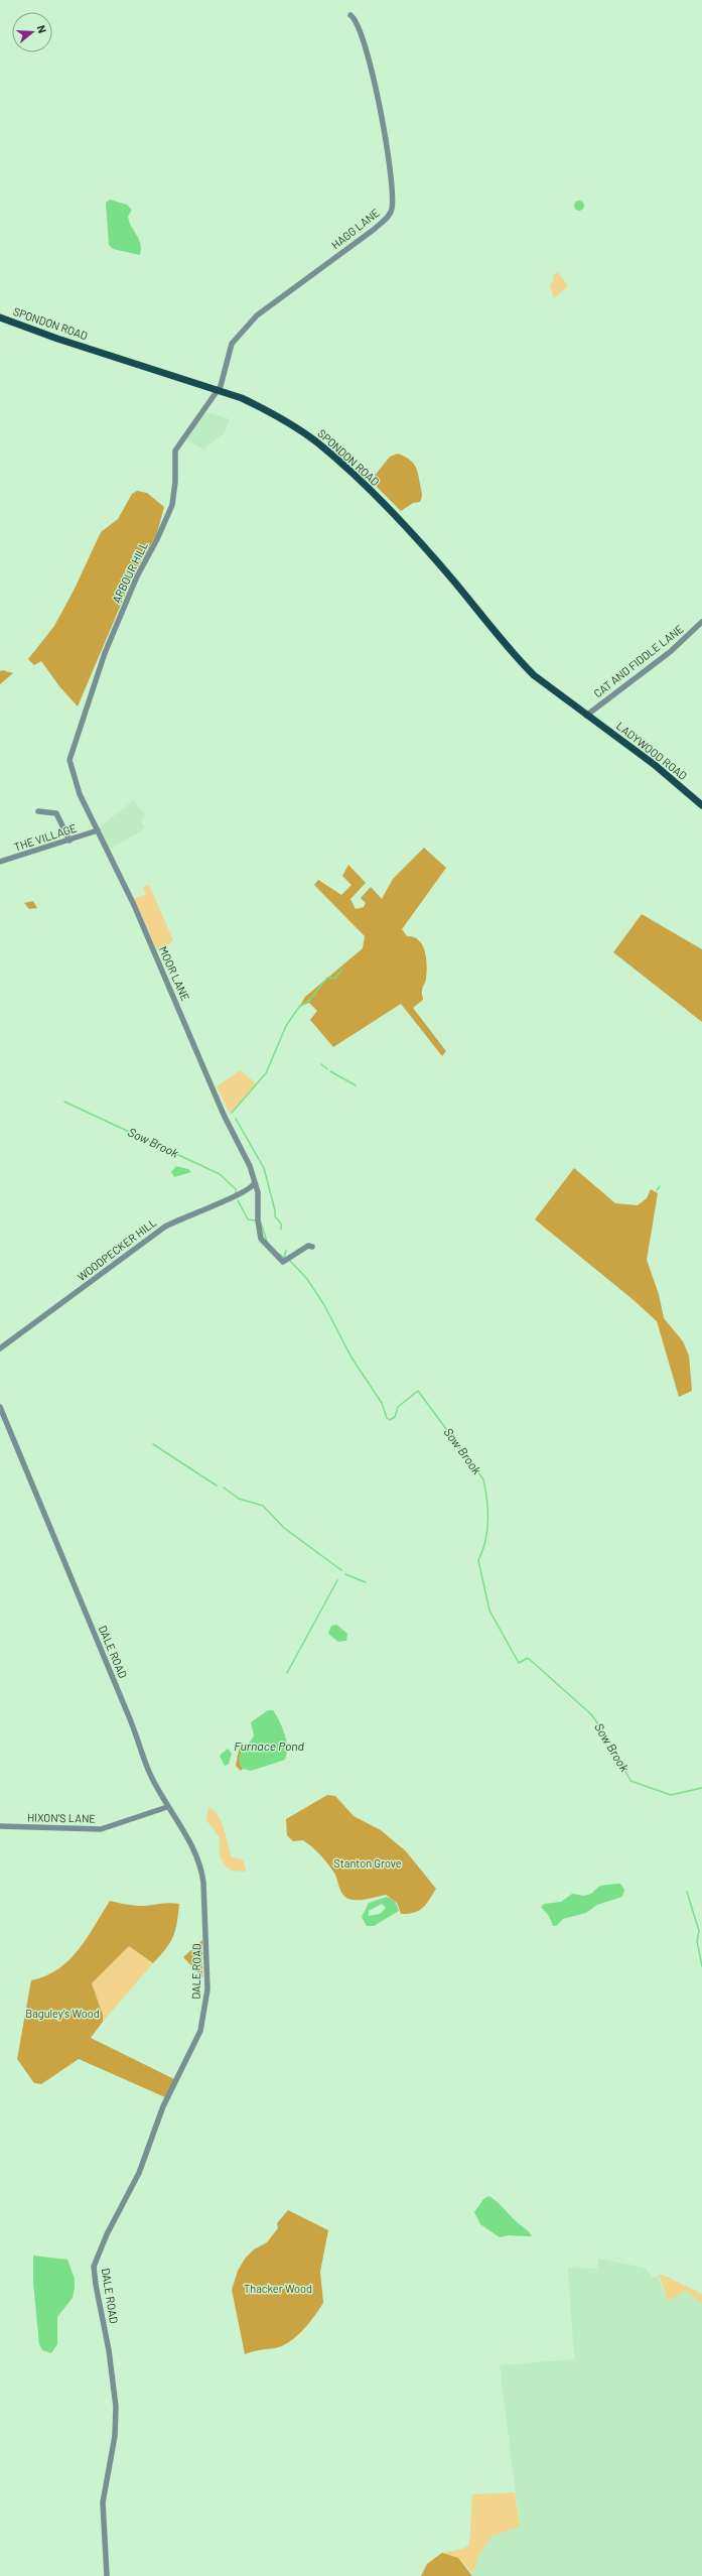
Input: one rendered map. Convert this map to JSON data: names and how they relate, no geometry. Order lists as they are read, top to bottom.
{
  "streets": {
    "main road": ["SPONDON ROAD", "LADYWOOD ROAD"],
    "street": [
      "HAGG LANE",
      "ARBOUR HILL",
      "CAT AND FIDDLE LANE",
      "THE VILLAGE",
      "MOOR LANE",
      "WOODPECKER HILL",
      "DALE ROAD",
      "HIXON'S LANE"
    ]
  },
  "crossings": [
    ["HAGG LANE", "SPONDON ROAD"],
    ["HAGG LANE", "ARBOUR HILL"],
    ["SPONDON ROAD", "ARBOUR HILL"],
    ["SPONDON ROAD", "CAT AND FIDDLE LANE"],
    ["SPONDON ROAD", "LADYWOOD ROAD"],
    ["ARBOUR HILL", "MOOR LANE"],
    ["CAT AND FIDDLE LANE", "LADYWOOD ROAD"],
    ["THE VILLAGE", "MOOR LANE"],
    ["MOOR LANE", "WOODPECKER HILL"],
    ["DALE ROAD", "HIXON'S LANE"]
  ],
  "water": ["Sow Brook", "Furnace Pond"],
  "parks": ["Stanton Grove", "Baguley's Wood", "Thacker Wood"],
  "north": "right"
}
